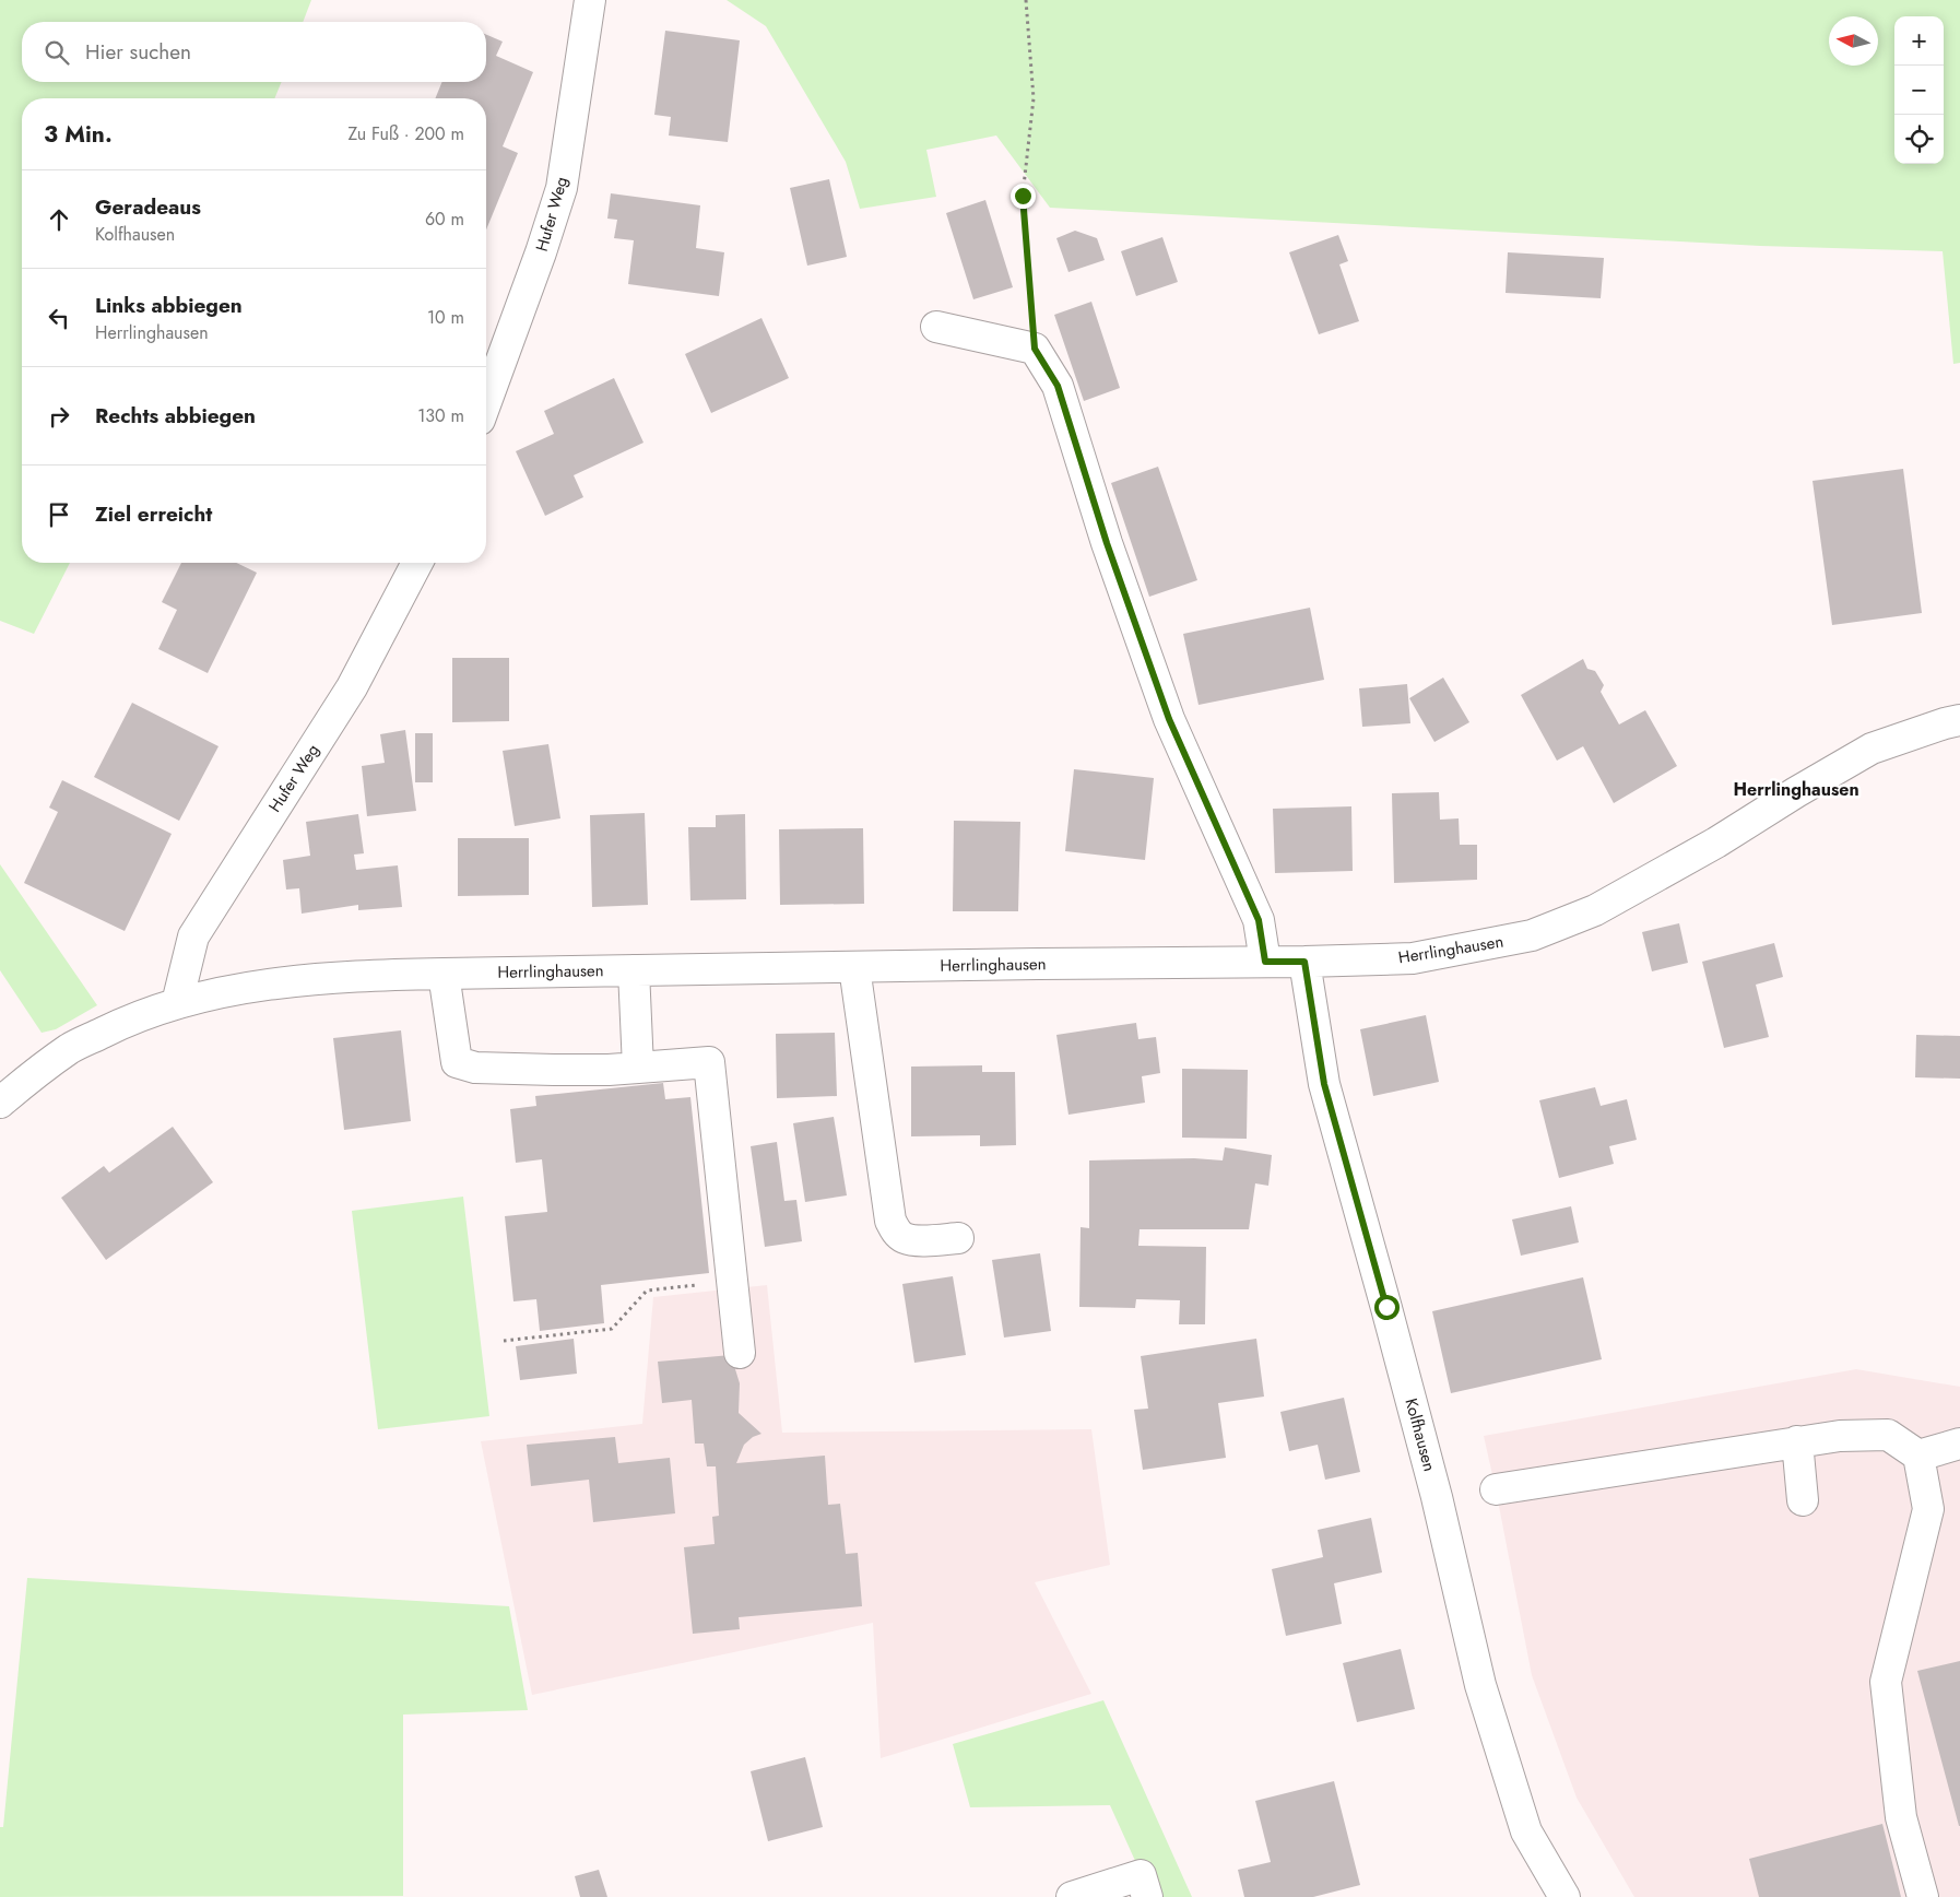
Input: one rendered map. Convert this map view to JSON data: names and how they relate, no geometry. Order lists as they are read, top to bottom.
{
  "streets": {
    "street": ["Hufer Weg", "Herrlinghausen", "Kolfhausen"]
  },
  "crossings": [
    ["Hufer Weg", "Herrlinghausen"],
    ["Herrlinghausen", "Kolfhausen"]
  ],
  "districts": ["Herrlinghausen"],
  "north": "left",
  "page": {
    "map_buttons": ["+", "−"],
    "search": "Hier suchen",
    "heading": ["3 Min.", "Zu Fuß · 200 m"],
    "list": [
      ["Geradeaus", "Kolfhausen", "60 m"],
      ["Links abbiegen", "Herrlinghausen", "10 m"],
      ["Rechts abbiegen", "130 m"],
      "Ziel erreicht"
    ]
  }
}
